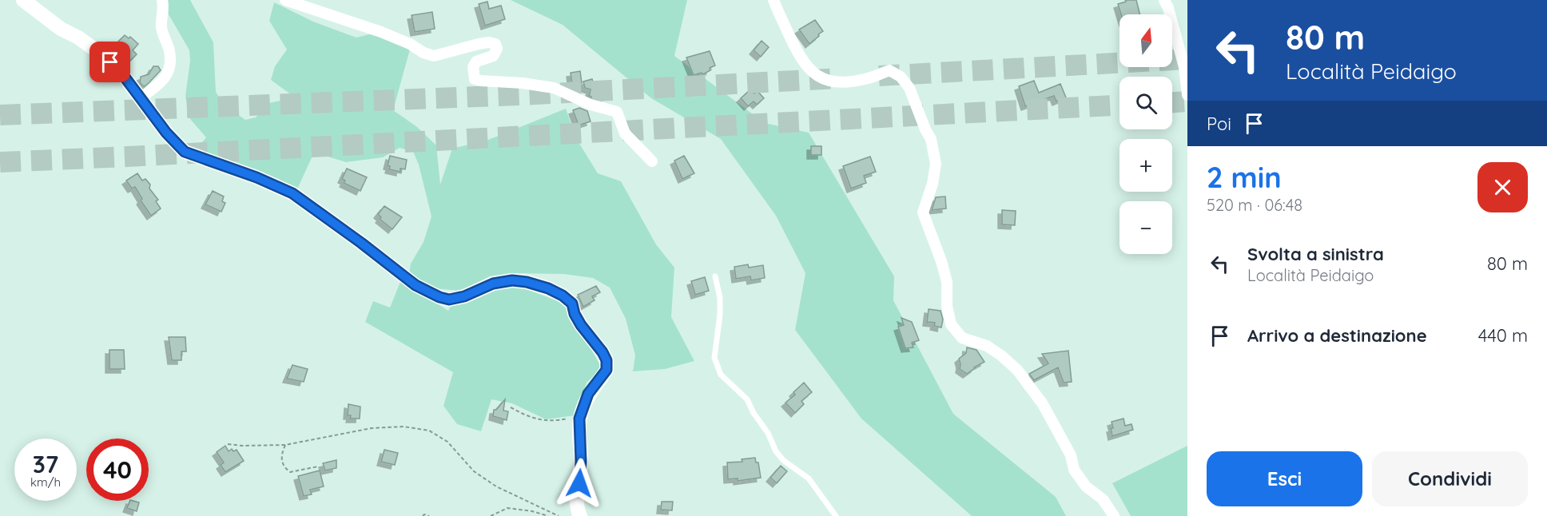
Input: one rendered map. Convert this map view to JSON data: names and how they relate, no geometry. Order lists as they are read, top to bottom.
{
  "north": "top",
  "page": {
    "turn": ["80 m", "Località Peidaigo"],
    "map_buttons": ["+", "−"],
    "then": "Poi",
    "heading": ["2 min", "520 m · 06:48"],
    "list": [
      {
        "name": "Svolta a sinistra",
        "note": "Località Peidaigo",
        "value": "80 m"
      },
      {
        "name": "Arrivo a destinazione",
        "value": "440 m"
      }
    ],
    "speed": "37 km/h",
    "limit": "40",
    "buttons": ["Esci", "Condividi"]
  }
}
